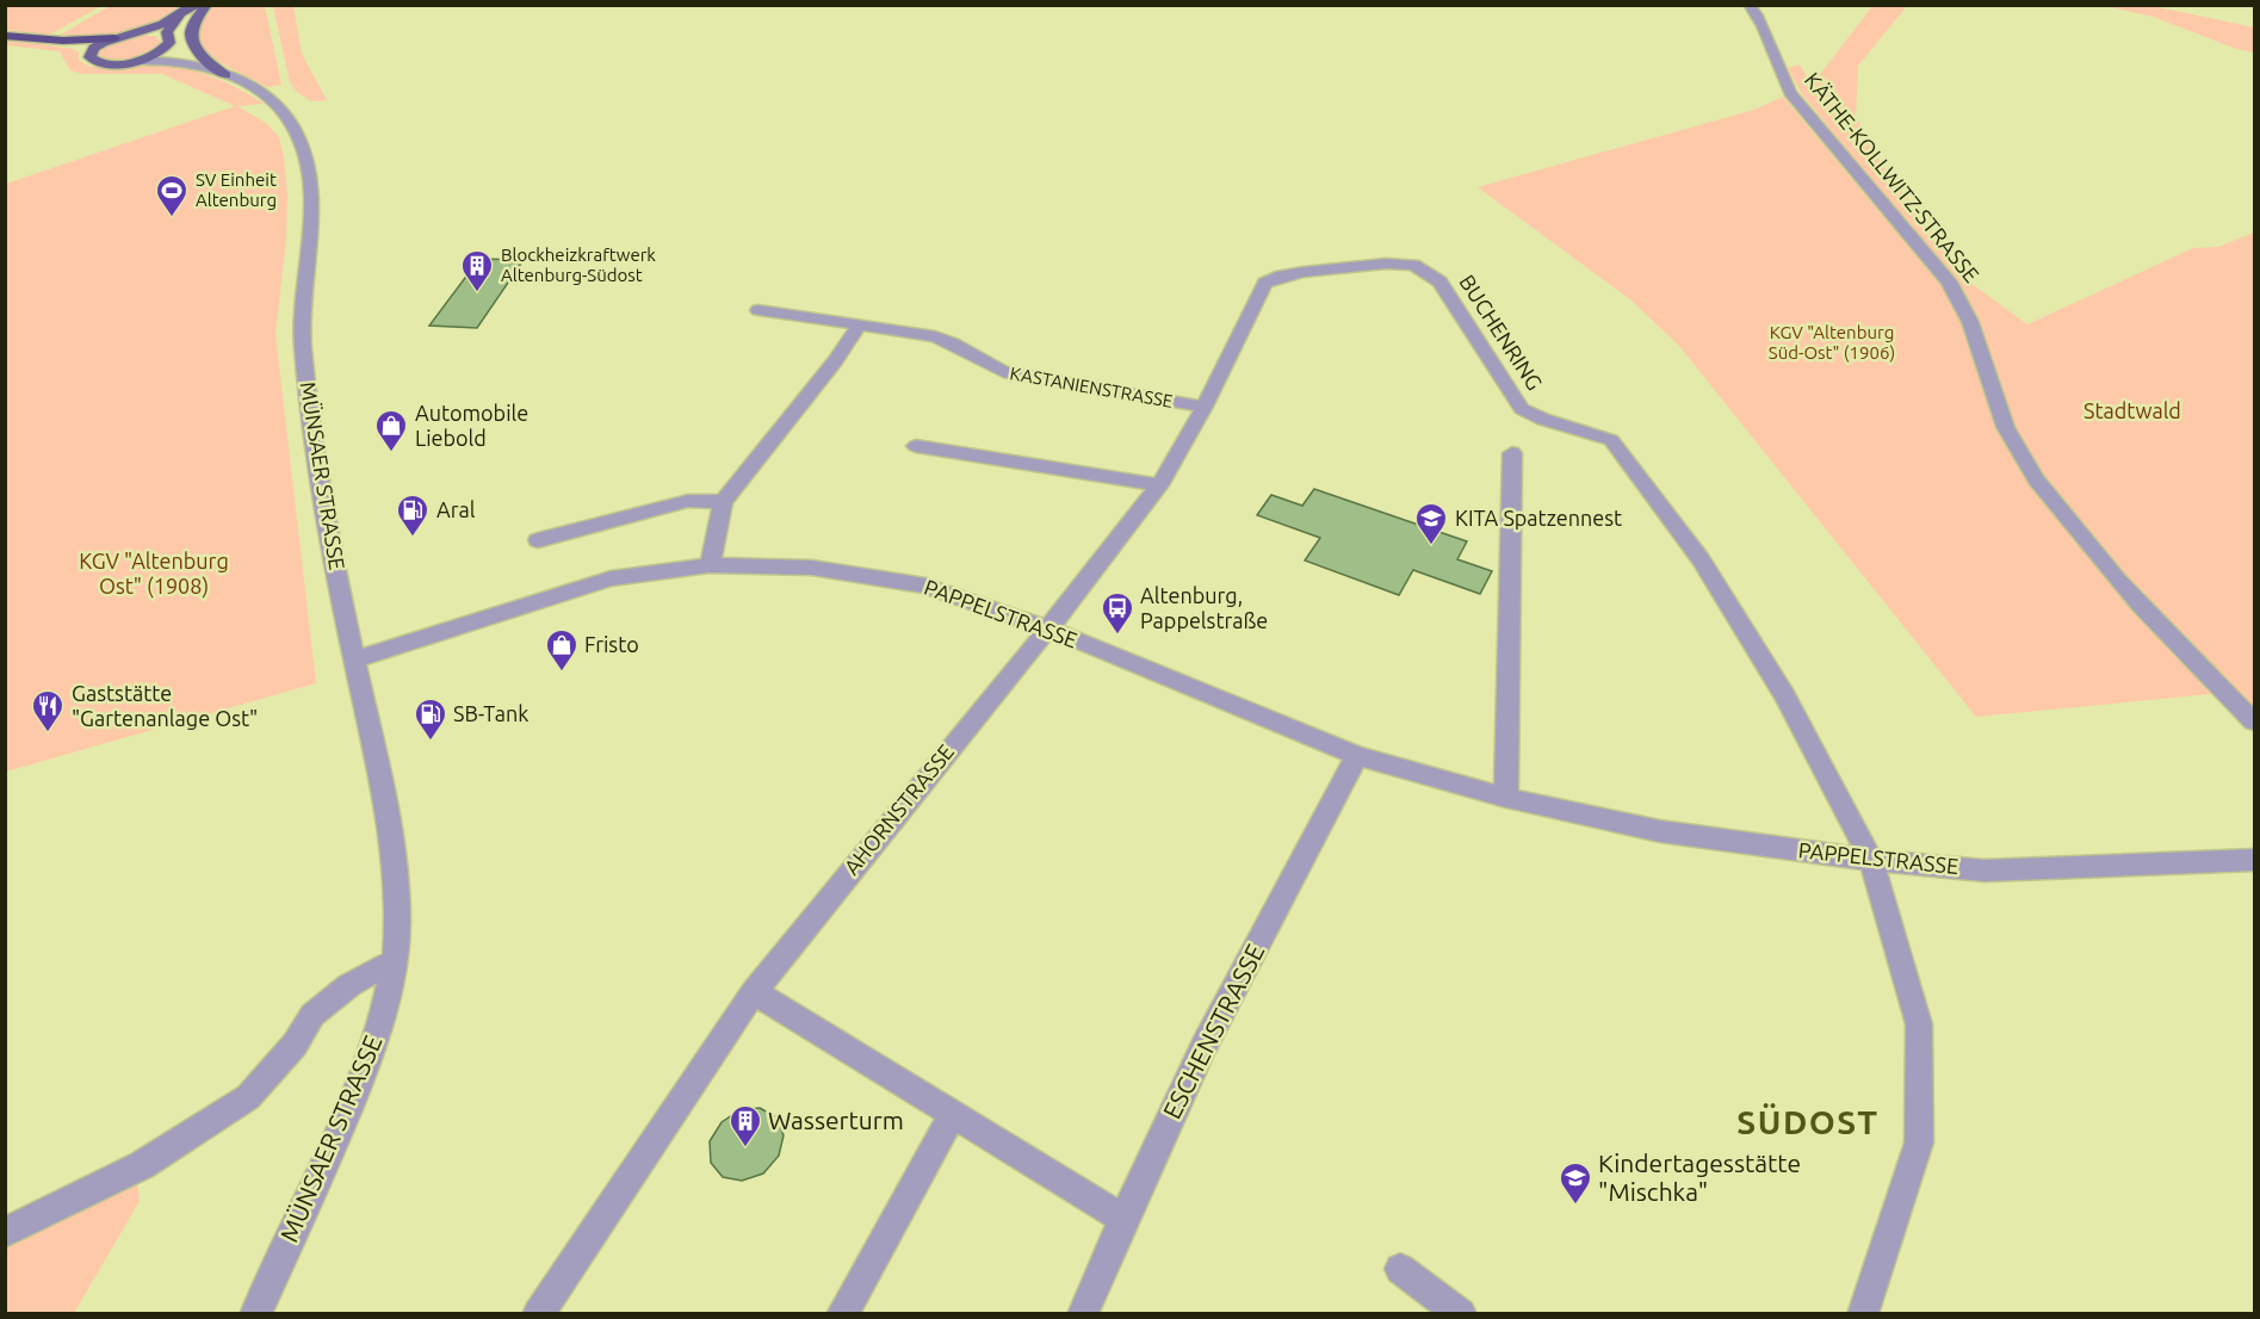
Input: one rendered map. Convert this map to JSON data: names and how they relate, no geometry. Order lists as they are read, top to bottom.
{
  "streets": {
    "street": [
      "KÄTHE-KOLLWITZ-STRASSE",
      "BUCHENRING",
      "KASTANIENSTRASSE",
      "MÜNSAER STRASSE",
      "PAPPELSTRASSE",
      "AHORNSTRASSE",
      "ESCHENSTRASSE"
    ]
  },
  "crossings": [
    ["BUCHENRING", "KASTANIENSTRASSE"],
    ["BUCHENRING", "PAPPELSTRASSE"],
    ["BUCHENRING", "AHORNSTRASSE"],
    ["MÜNSAER STRASSE", "PAPPELSTRASSE"],
    ["PAPPELSTRASSE", "AHORNSTRASSE"],
    ["PAPPELSTRASSE", "ESCHENSTRASSE"]
  ],
  "districts": ["SÜDOST"],
  "parks": ["KGV \"Altenburg Süd-Ost\" (1906)", "Stadtwald", "KGV \"Altenburg Ost\" (1908)"],
  "places": {
    "sports": ["SV Einheit Altenburg"],
    "building": ["Blockheizkraftwerk Altenburg-Südost", "Wasserturm"],
    "shop": ["Automobile Liebold", "Fristo"],
    "fuel station": ["Aral", "SB-Tank"],
    "school or university": ["KITA Spatzennest", "Kindertagesstätte \"Mischka\""],
    "bus stop": ["Altenburg, Pappelstraße"],
    "restaurant": ["Gaststätte \"Gartenanlage Ost\""]
  }
}
